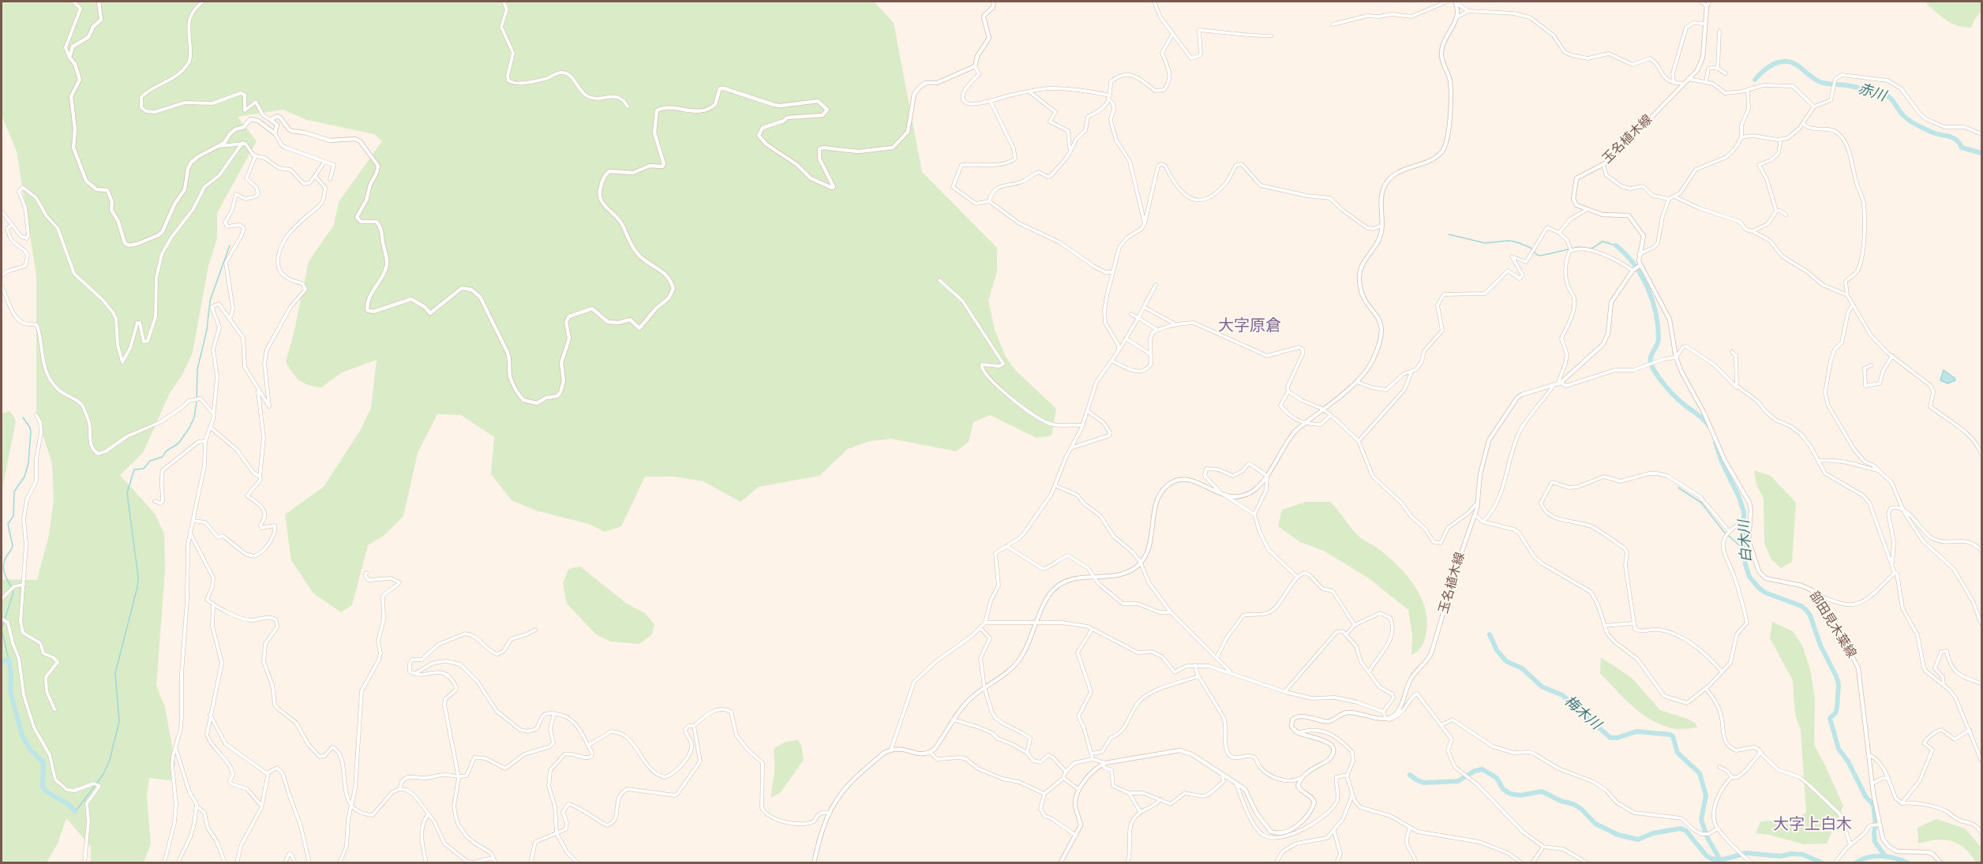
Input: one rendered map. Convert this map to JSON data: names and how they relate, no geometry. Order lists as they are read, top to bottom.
{
  "streets": {
    "main road": ["玉名植木線", "部田見木葉線"]
  },
  "crossings": [
    ["玉名植木線", "部田見木葉線"]
  ],
  "districts": ["大字原倉", "大字上白木"],
  "water": ["赤川", "白木川", "梅木川"]
}
